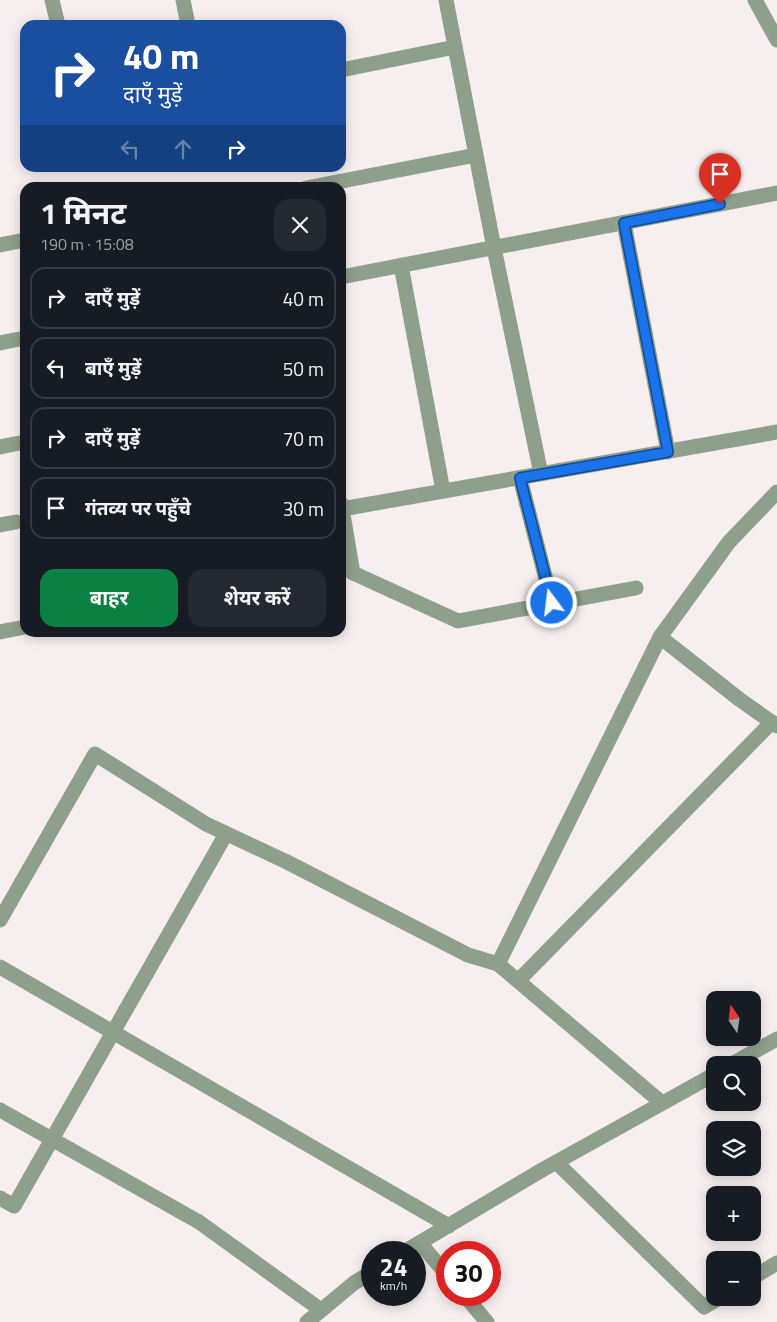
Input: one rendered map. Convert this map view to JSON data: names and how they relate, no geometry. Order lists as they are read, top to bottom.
{
  "north": "top",
  "page": {
    "turn": ["40 m", "दाएँ मुड़ें"],
    "heading": ["1 मिनट", "190 m · 15:08"],
    "list": [
      {
        "name": "दाएँ मुड़ें",
        "value": "40 m"
      },
      {
        "name": "बाएँ मुड़ें",
        "value": "50 m"
      },
      {
        "name": "दाएँ मुड़ें",
        "value": "70 m"
      },
      {
        "name": "गंतव्य पर पहुँचे",
        "value": "30 m"
      }
    ],
    "buttons": ["बाहर", "शेयर करें"],
    "map_buttons": ["+", "−"],
    "speed": "24 km/h",
    "limit": "30"
  }
}
